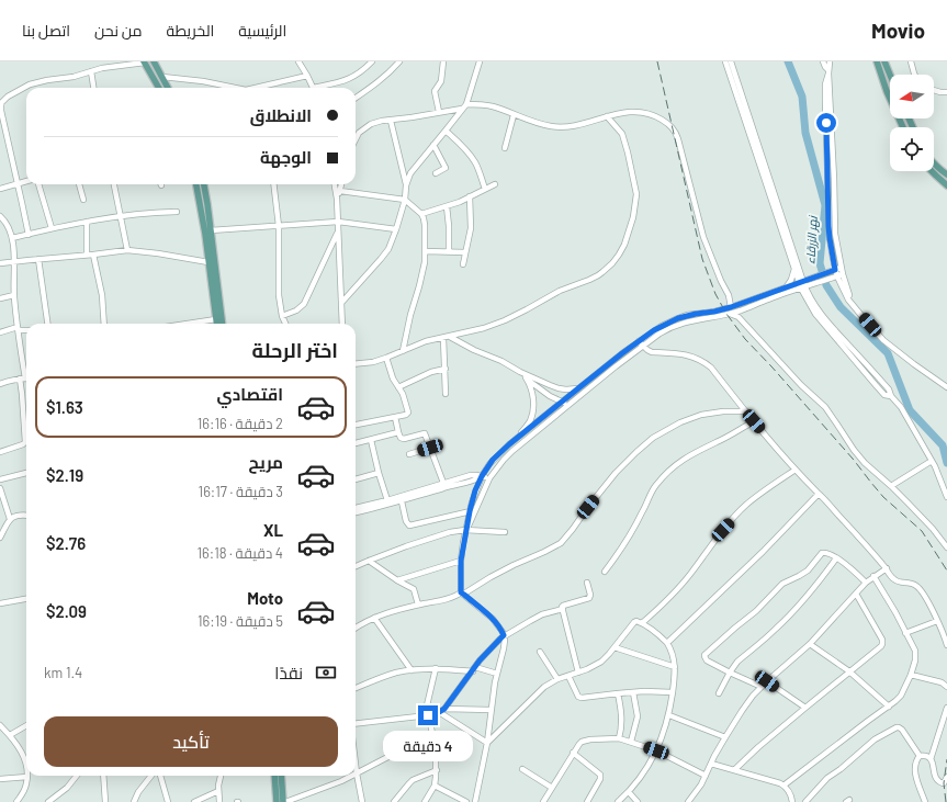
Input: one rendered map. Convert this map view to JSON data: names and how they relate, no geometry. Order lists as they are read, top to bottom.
{
  "water": ["نهر الزرقاء"],
  "north": "left",
  "page": {
    "header": "Movio",
    "nav": [
      "الرئيسية",
      "الخريطة",
      "من نحن",
      "اتصل بنا"
    ],
    "banner": ["الانطلاق", "الوجهة"],
    "heading": "اختر الرحلة",
    "list": [
      {
        "name": "اقتصادي",
        "note": "2 دقيقة · 16:16",
        "value": "$1.63"
      },
      {
        "name": "مريح",
        "note": "3 دقيقة · 16:17",
        "value": "$2.19"
      },
      {
        "name": "XL",
        "note": "4 دقيقة · 16:18",
        "value": "$2.76"
      },
      {
        "name": "Moto",
        "note": "5 دقيقة · 16:19",
        "value": "$2.09"
      }
    ],
    "pay": ["نقدًا", "1.4 km"],
    "buttons": "تأكيد",
    "bubble": "4 دقيقة"
  }
}
